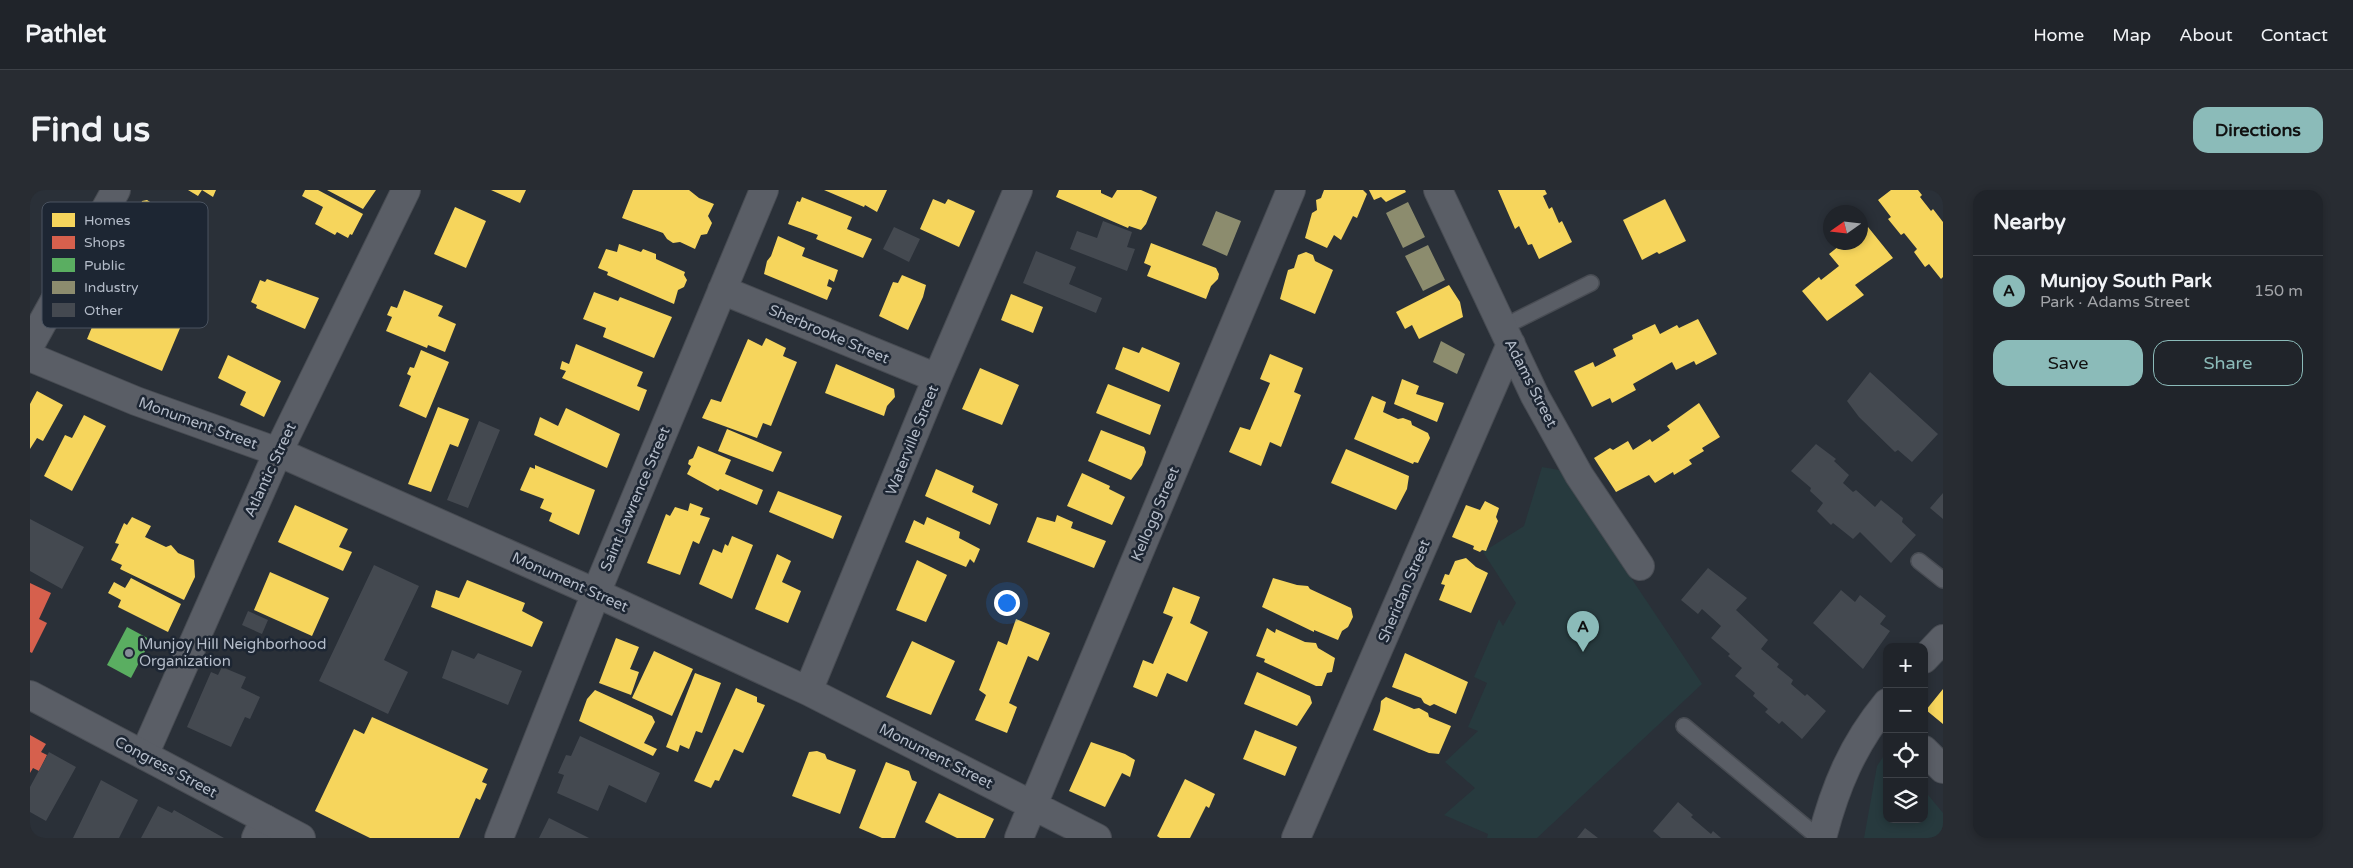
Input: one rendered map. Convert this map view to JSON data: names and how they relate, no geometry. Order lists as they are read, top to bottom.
{
  "streets": {
    "street": [
      "Sherbrooke Street",
      "Adams Street",
      "Monument Street",
      "Waterville Street",
      "Atlantic Street",
      "Saint Lawrence Street",
      "Kellogg Street",
      "Sheridan Street",
      "Congress Street"
    ]
  },
  "crossings": [
    ["Sherbrooke Street", "Waterville Street"],
    ["Sherbrooke Street", "Saint Lawrence Street"],
    ["Adams Street", "Sheridan Street"],
    ["Monument Street", "Waterville Street"],
    ["Monument Street", "Atlantic Street"],
    ["Monument Street", "Saint Lawrence Street"],
    ["Monument Street", "Kellogg Street"],
    ["Atlantic Street", "Congress Street"]
  ],
  "places": ["Munjoy Hill Neighborhood Organization"],
  "legend": [
    "Homes",
    "Shops",
    "Public",
    "Industry",
    "Other"
  ],
  "north": "left",
  "page": {
    "header": "Pathlet",
    "nav": [
      "Home",
      "Map",
      "About",
      "Contact"
    ],
    "buttons": [
      "Directions",
      ["Save", "Share"]
    ],
    "title": "Find us",
    "heading": "Nearby",
    "list": [
      {
        "mark": "A",
        "name": "Munjoy South Park",
        "note": "Park · Adams Street",
        "value": "150 m"
      }
    ],
    "pins": "A",
    "map_buttons": ["+", "−"]
  }
}
